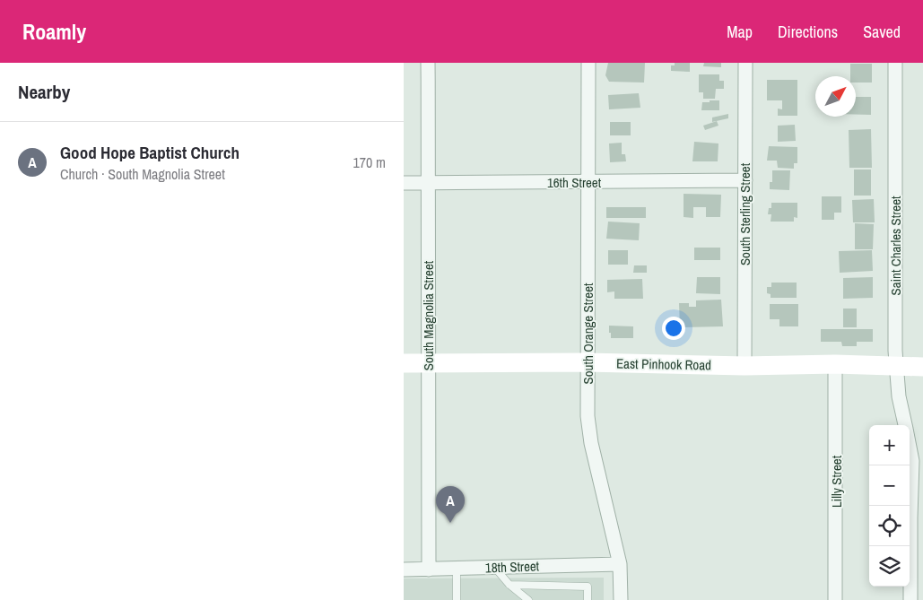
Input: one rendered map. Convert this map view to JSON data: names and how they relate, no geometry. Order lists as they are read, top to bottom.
{
  "streets": {
    "main road": ["East Pinhook Road"],
    "street": [
      "16th Street",
      "South Sterling Street",
      "Saint Charles Street",
      "South Magnolia Street",
      "South Orange Street",
      "Lilly Street",
      "18th Street"
    ]
  },
  "crossings": [
    ["16th Street", "South Sterling Street"],
    ["16th Street", "South Magnolia Street"],
    ["16th Street", "South Orange Street"],
    ["South Sterling Street", "East Pinhook Road"],
    ["Saint Charles Street", "East Pinhook Road"],
    ["South Magnolia Street", "East Pinhook Road"],
    ["South Magnolia Street", "18th Street"],
    ["South Orange Street", "East Pinhook Road"],
    ["South Orange Street", "18th Street"],
    ["East Pinhook Road", "Lilly Street"]
  ],
  "north": "top right",
  "page": {
    "header": "Roamly",
    "nav": ["Map", "Directions", "Saved"],
    "heading": "Nearby",
    "list": [
      {
        "mark": "A",
        "name": "Good Hope Baptist Church",
        "note": "Church · South Magnolia Street",
        "value": "170 m"
      }
    ],
    "map_buttons": ["+", "−"],
    "pins": "A"
  }
}
